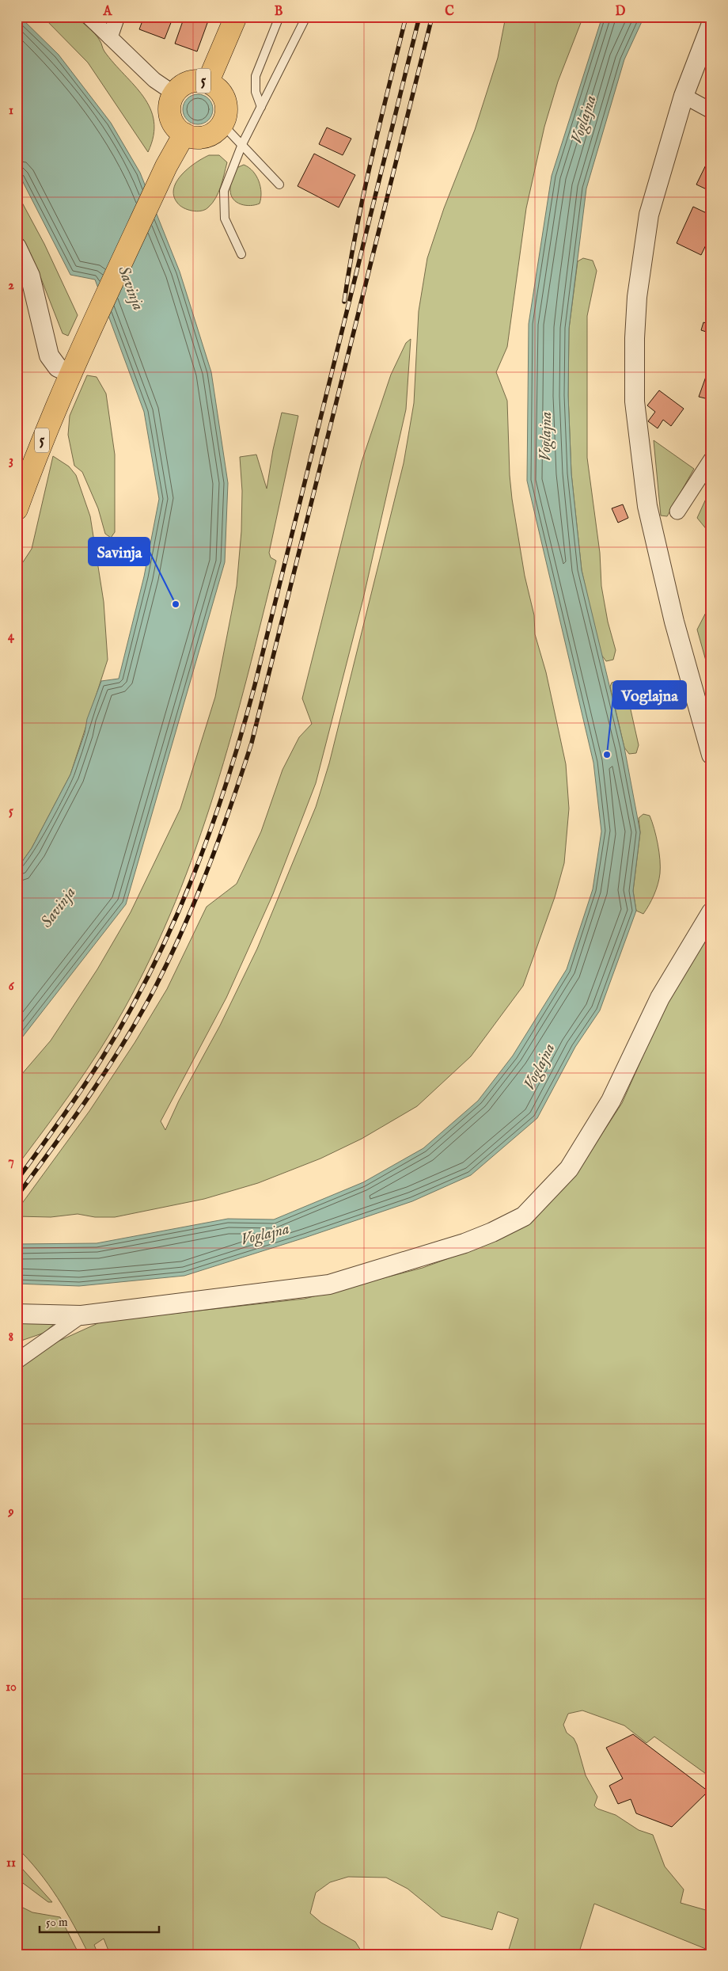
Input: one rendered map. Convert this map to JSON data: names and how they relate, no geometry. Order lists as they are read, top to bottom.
{
  "streets": {
    "main road": ["5"]
  },
  "water": ["Voglajna", "Savinja"],
  "places": ["Savinja", "Voglajna"],
  "scale_bar": "50 m",
  "grid": {
    "columns": [
      "A",
      "B",
      "C",
      "D"
    ],
    "rows": [
      "1",
      "2",
      "3",
      "4",
      "5",
      "6",
      "7",
      "8",
      "9",
      "10",
      "11"
    ]
  }
}
